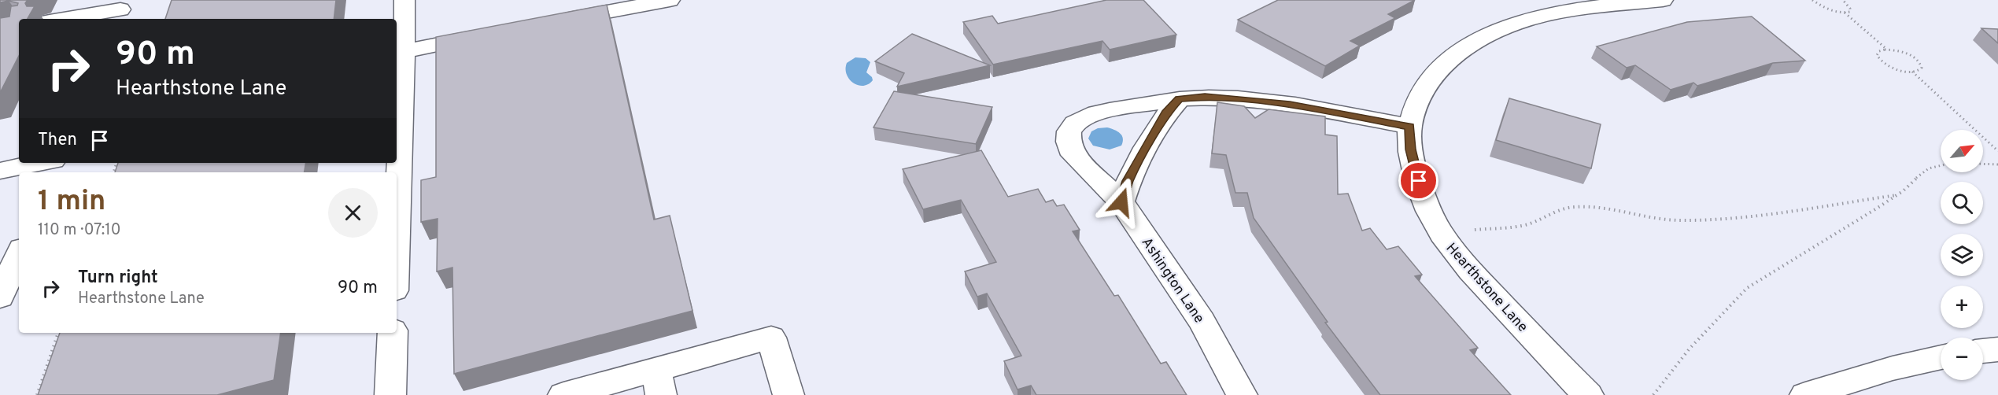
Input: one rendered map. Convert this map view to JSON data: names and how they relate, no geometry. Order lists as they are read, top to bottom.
{
  "streets": {
    "street": ["Ashington Lane", "Hearthstone Lane"]
  },
  "north": "top right",
  "page": {
    "turn": ["90 m", "Hearthstone Lane"],
    "then": "Then",
    "map_buttons": ["+", "−"],
    "heading": ["1 min", "110 m · 07:10"],
    "list": [
      {
        "name": "Turn right",
        "note": "Hearthstone Lane",
        "value": "90 m"
      }
    ]
  }
}
